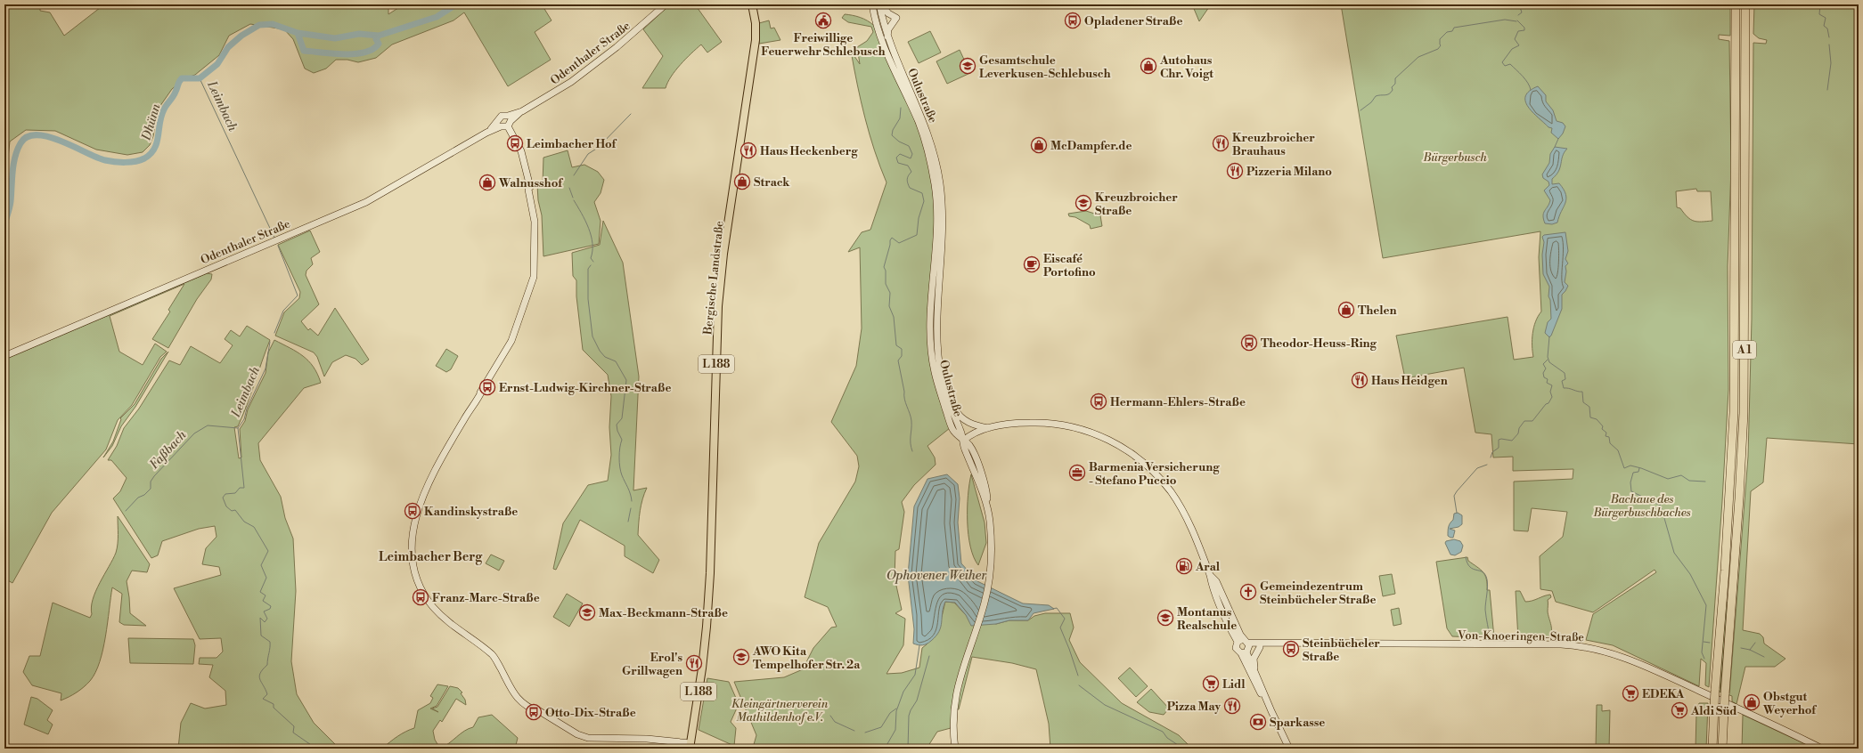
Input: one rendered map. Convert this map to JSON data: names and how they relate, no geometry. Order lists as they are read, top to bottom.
{
  "streets": {
    "highway": ["A 1"],
    "main road": [
      "Odenthaler Straße",
      "Oulustraße",
      "Bergische Landstraße",
      "L 188",
      "Von-Knoeringen-Straße"
    ]
  },
  "crossings": [
    ["Bergische Landstraße", "L 188"]
  ],
  "districts": ["Leimbacher Berg"],
  "water": [
    "Leimbach",
    "Dhünn",
    "Faßbach",
    "Ophovener Weiher"
  ],
  "parks": ["Bürgerbusch", "Bachaue des Bürgerbuschbaches", "Kleingärtnerverein Mathildenhof e.V."],
  "places": {
    "public building": ["Freiwillige Feuerwehr Schlebusch"],
    "bus stop": [
      "Opladener Straße",
      "Leimbacher Hof",
      "Theodor-Heuss-Ring",
      "Ernst-Ludwig-Kirchner-Straße",
      "Hermann-Ehlers-Straße",
      "Kandinskystraße",
      "Franz-Marc-Straße",
      "Steinbücheler Straße",
      "Otto-Dix-Straße"
    ],
    "school or university": [
      "Gesamtschule Leverkusen-Schlebusch",
      "Kreuzbroicher Straße",
      "Max-Beckmann-Straße",
      "Montanus Realschule",
      "AWO Kita Tempelhofer Str. 2a"
    ],
    "shop": [
      "Autohaus Chr. Voigt",
      "McDampfer.de",
      "Strack",
      "Walnusshof",
      "Thelen",
      "Obstgut Weyerhof"
    ],
    "restaurant": [
      "Kreuzbroicher Brauhaus",
      "Haus Heckenberg",
      "Pizzeria Milano",
      "Haus Heidgen",
      "Erol's Grillwagen",
      "Pizza May"
    ],
    "cafe": ["Eiscafé Portofino"],
    "office": ["Barmenia Versicherung - Stefano Puccio"],
    "fuel station": ["Aral"],
    "church": ["Gemeindezentrum Steinbücheler Straße"],
    "supermarket": ["Lidl", "EDEKA", "Aldi Süd"],
    "bank": ["Sparkasse"]
  }
}
